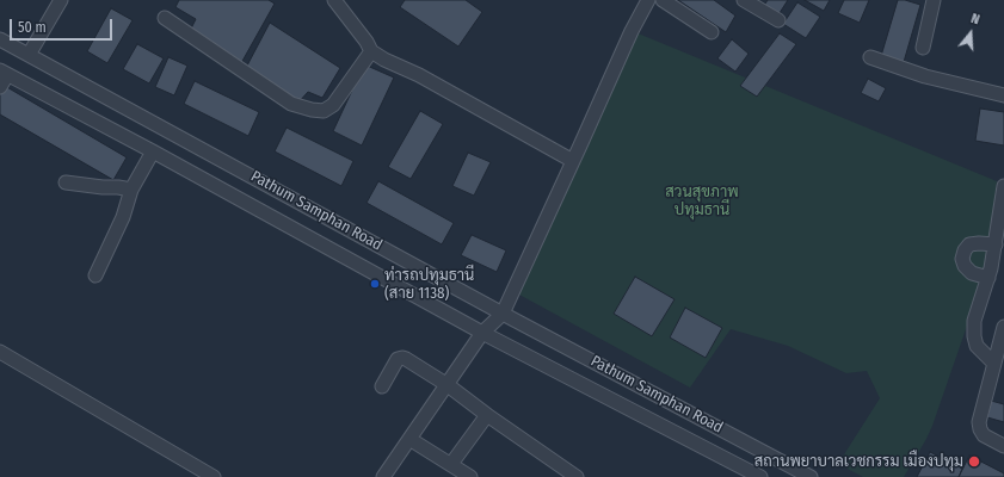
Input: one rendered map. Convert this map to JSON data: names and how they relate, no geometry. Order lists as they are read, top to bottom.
{
  "streets": {
    "street": ["Pathum Samphan Road"]
  },
  "parks": ["สวนสุขภาพ ปทุมธานี"],
  "places": ["ท่ารถปทุมธานี (สาย 1138)", "สถานพยาบาลเวชกรรม เมืองปทุม"],
  "scale_bar": "50 m",
  "north": "top"
}
